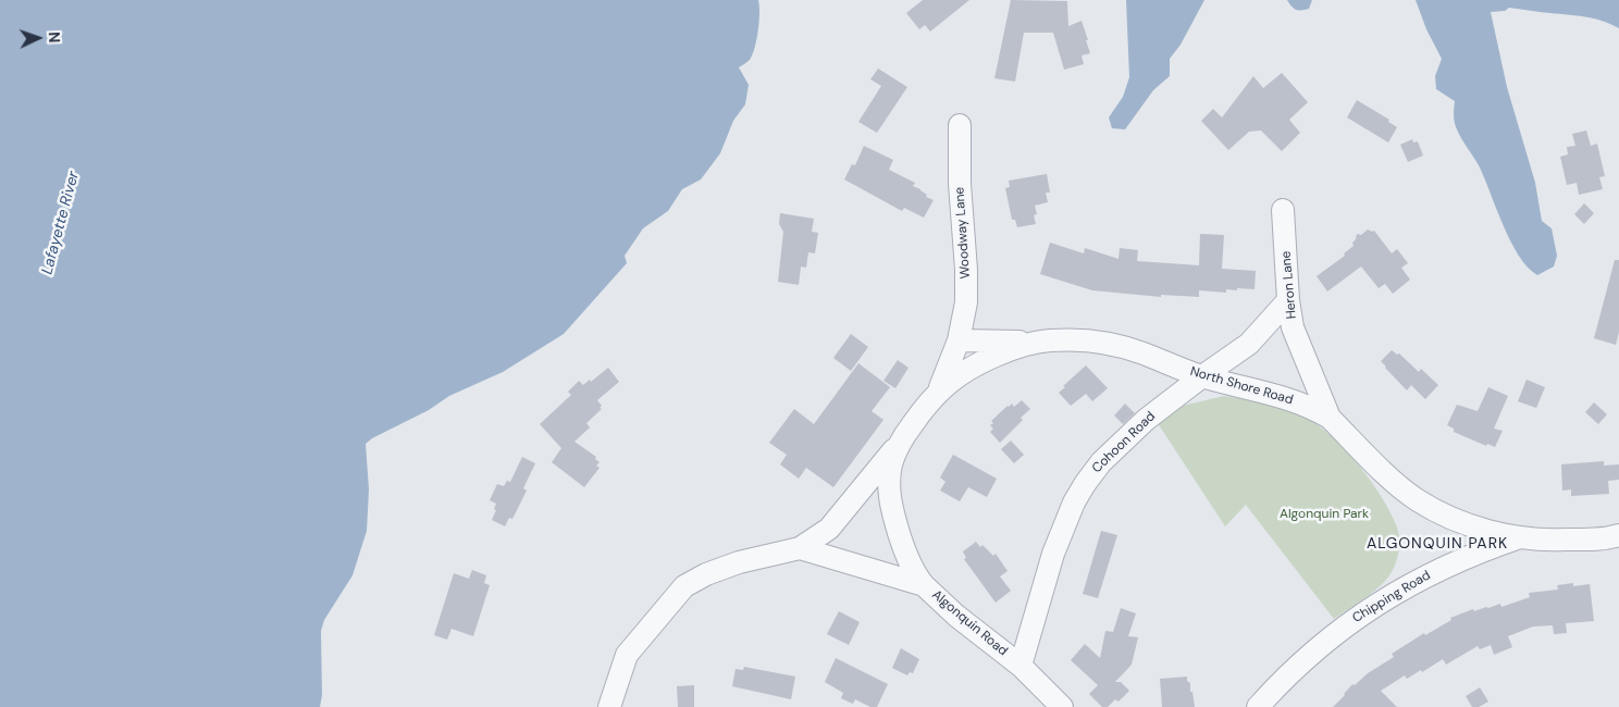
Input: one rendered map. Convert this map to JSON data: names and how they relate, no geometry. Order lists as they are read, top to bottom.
{
  "streets": {
    "street": [
      "Woodway Lane",
      "Heron Lane",
      "North Shore Road",
      "Cohoon Road",
      "Chipping Road",
      "Algonquin Road"
    ]
  },
  "crossings": [
    ["Woodway Lane", "North Shore Road"],
    ["Heron Lane", "North Shore Road"],
    ["Heron Lane", "Cohoon Road"],
    ["North Shore Road", "Cohoon Road"],
    ["North Shore Road", "Chipping Road"],
    ["North Shore Road", "Algonquin Road"],
    ["Cohoon Road", "Algonquin Road"]
  ],
  "districts": ["ALGONQUIN PARK"],
  "water": ["Lafayette River"],
  "parks": ["Algonquin Park"],
  "north": "right"
}
